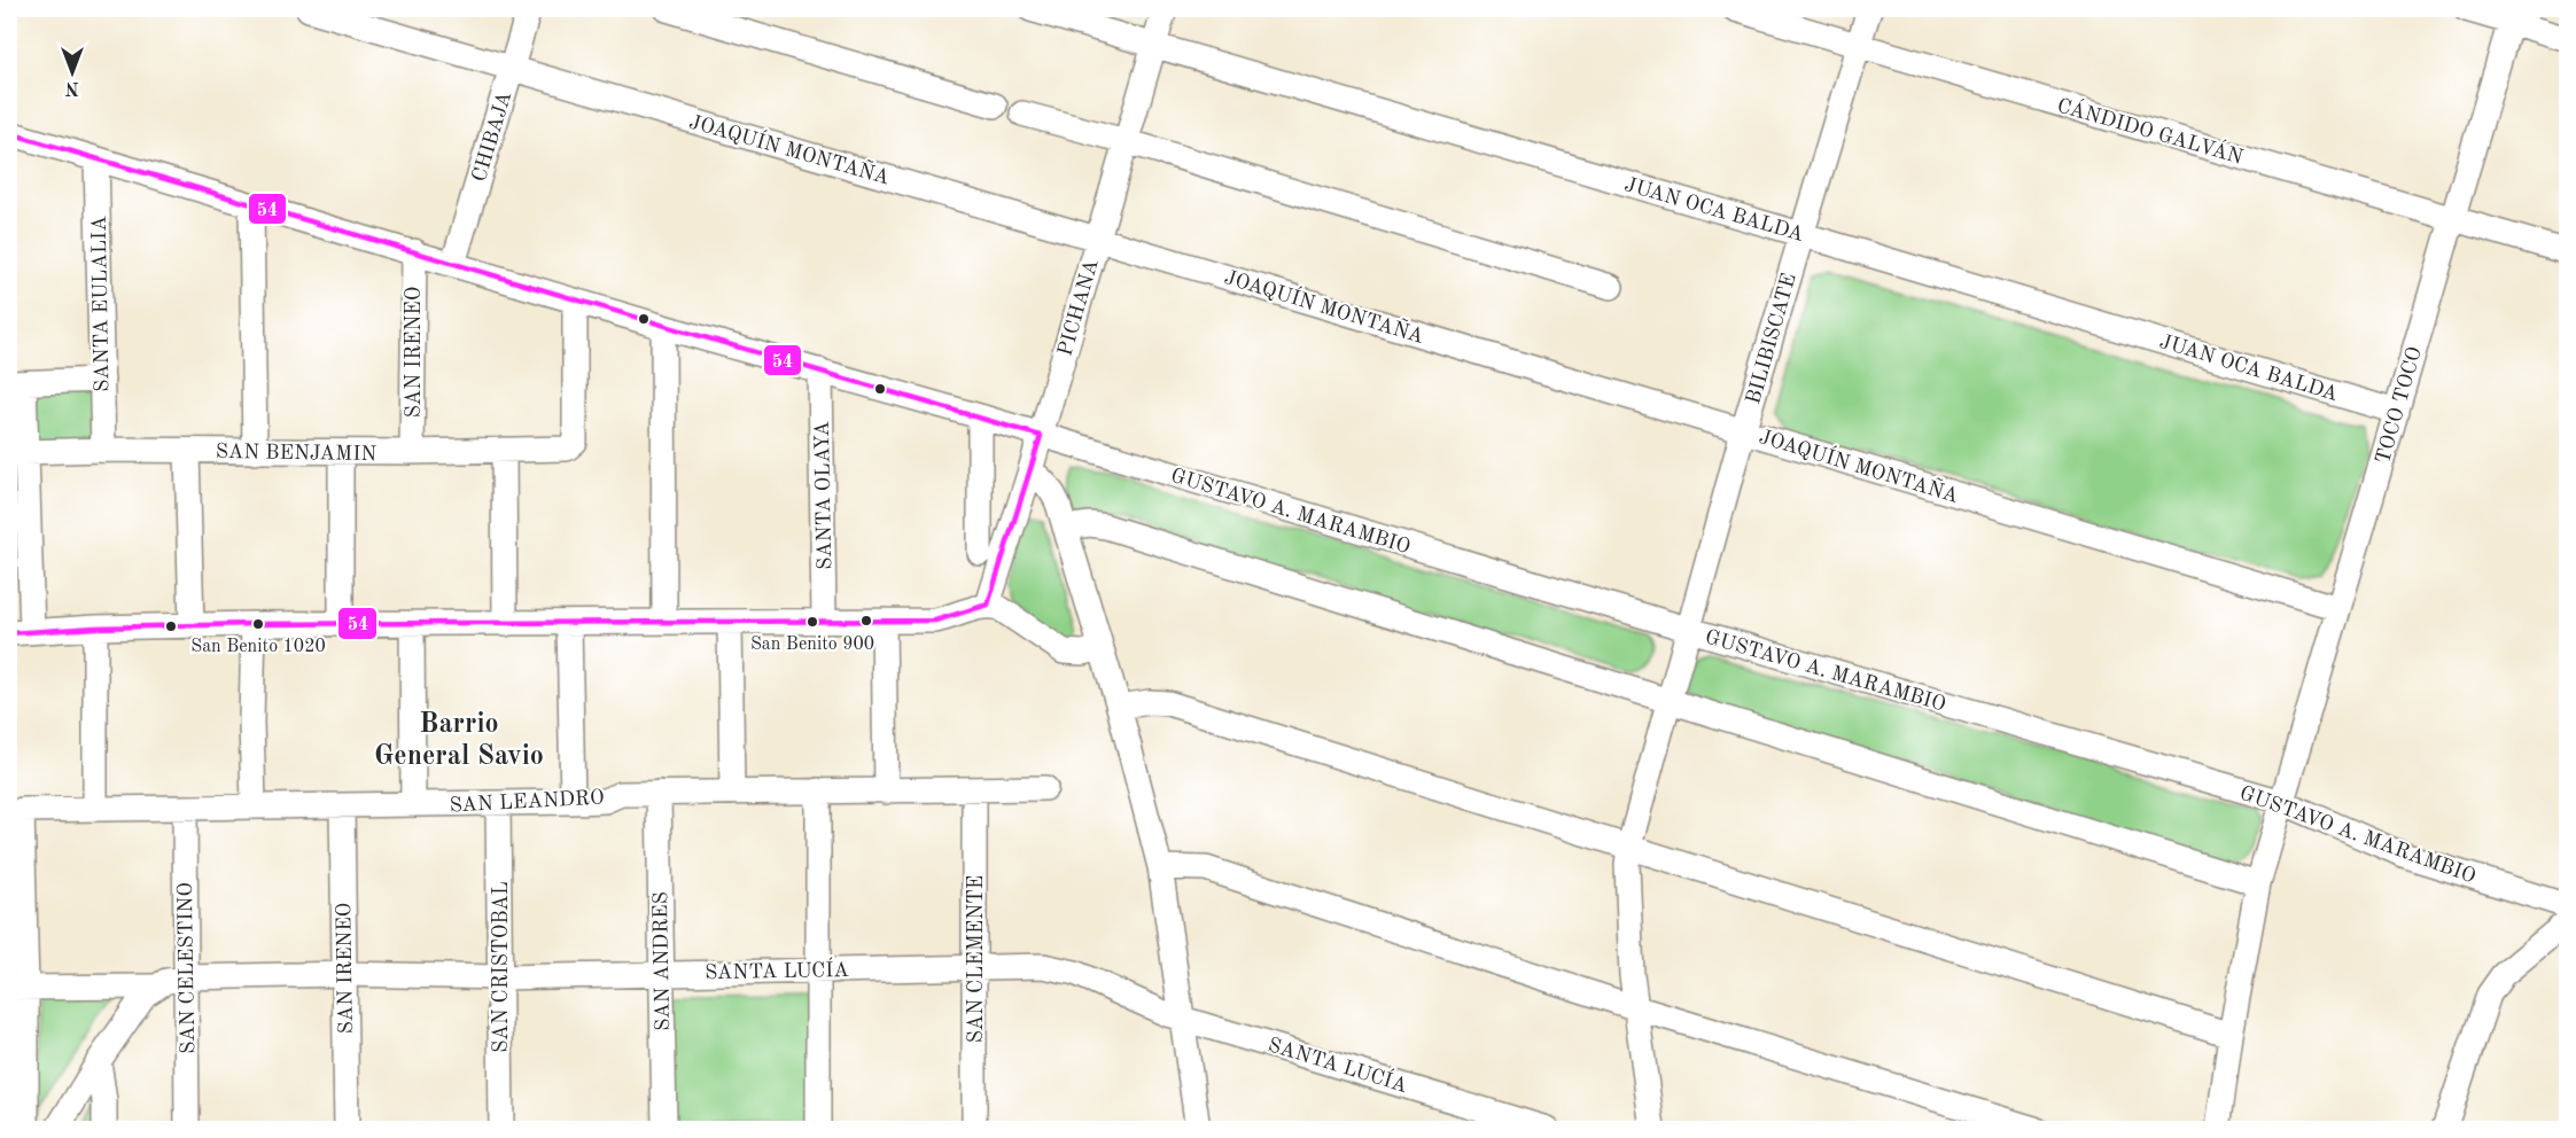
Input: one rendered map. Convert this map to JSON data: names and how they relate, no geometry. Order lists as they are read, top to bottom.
{
  "streets": {
    "street": [
      "CÁNDIDO GALVÁN",
      "CHIBAJA",
      "JOAQUÍN MONTAÑA",
      "JUAN OCA BALDA",
      "SANTA EULALIA",
      "PICHANA",
      "BILIBISCATE",
      "SAN IRENEO",
      "TOCO TOCO",
      "SAN BENJAMIN",
      "SANTA OLAYA",
      "GUSTAVO A. MARAMBIO",
      "SAN LEANDRO",
      "SAN CLEMENTE",
      "SAN ANDRES",
      "SAN CRISTOBAL",
      "SAN CELESTINO",
      "SANTA LUCÍA"
    ]
  },
  "crossings": [
    ["CÁNDIDO GALVÁN", "BILIBISCATE"],
    ["CÁNDIDO GALVÁN", "TOCO TOCO"],
    ["CHIBAJA", "JOAQUÍN MONTAÑA"],
    ["CHIBAJA", "GUSTAVO A. MARAMBIO"],
    ["JOAQUÍN MONTAÑA", "PICHANA"],
    ["JOAQUÍN MONTAÑA", "BILIBISCATE"],
    ["JOAQUÍN MONTAÑA", "TOCO TOCO"],
    ["JUAN OCA BALDA", "PICHANA"],
    ["JUAN OCA BALDA", "BILIBISCATE"],
    ["JUAN OCA BALDA", "TOCO TOCO"],
    ["SANTA EULALIA", "SAN BENJAMIN"],
    ["SANTA EULALIA", "GUSTAVO A. MARAMBIO"],
    ["PICHANA", "GUSTAVO A. MARAMBIO"],
    ["BILIBISCATE", "GUSTAVO A. MARAMBIO"],
    ["SAN IRENEO", "SAN BENJAMIN"],
    ["SAN IRENEO", "GUSTAVO A. MARAMBIO"],
    ["SAN IRENEO", "SAN LEANDRO"],
    ["SAN IRENEO", "SANTA LUCÍA"],
    ["TOCO TOCO", "GUSTAVO A. MARAMBIO"],
    ["SAN BENJAMIN", "GUSTAVO A. MARAMBIO"],
    ["SANTA OLAYA", "GUSTAVO A. MARAMBIO"],
    ["SAN LEANDRO", "SAN CLEMENTE"],
    ["SAN LEANDRO", "SAN ANDRES"],
    ["SAN LEANDRO", "SAN CRISTOBAL"],
    ["SAN LEANDRO", "SAN CELESTINO"],
    ["SAN CLEMENTE", "SANTA LUCÍA"],
    ["SAN ANDRES", "SANTA LUCÍA"],
    ["SAN CRISTOBAL", "SANTA LUCÍA"],
    ["SAN CELESTINO", "SANTA LUCÍA"]
  ],
  "districts": ["Barrio General Savio"],
  "places": ["San Benito 900", "San Benito 1020"],
  "lines": ["transit line 54"],
  "north": "bottom"
}
